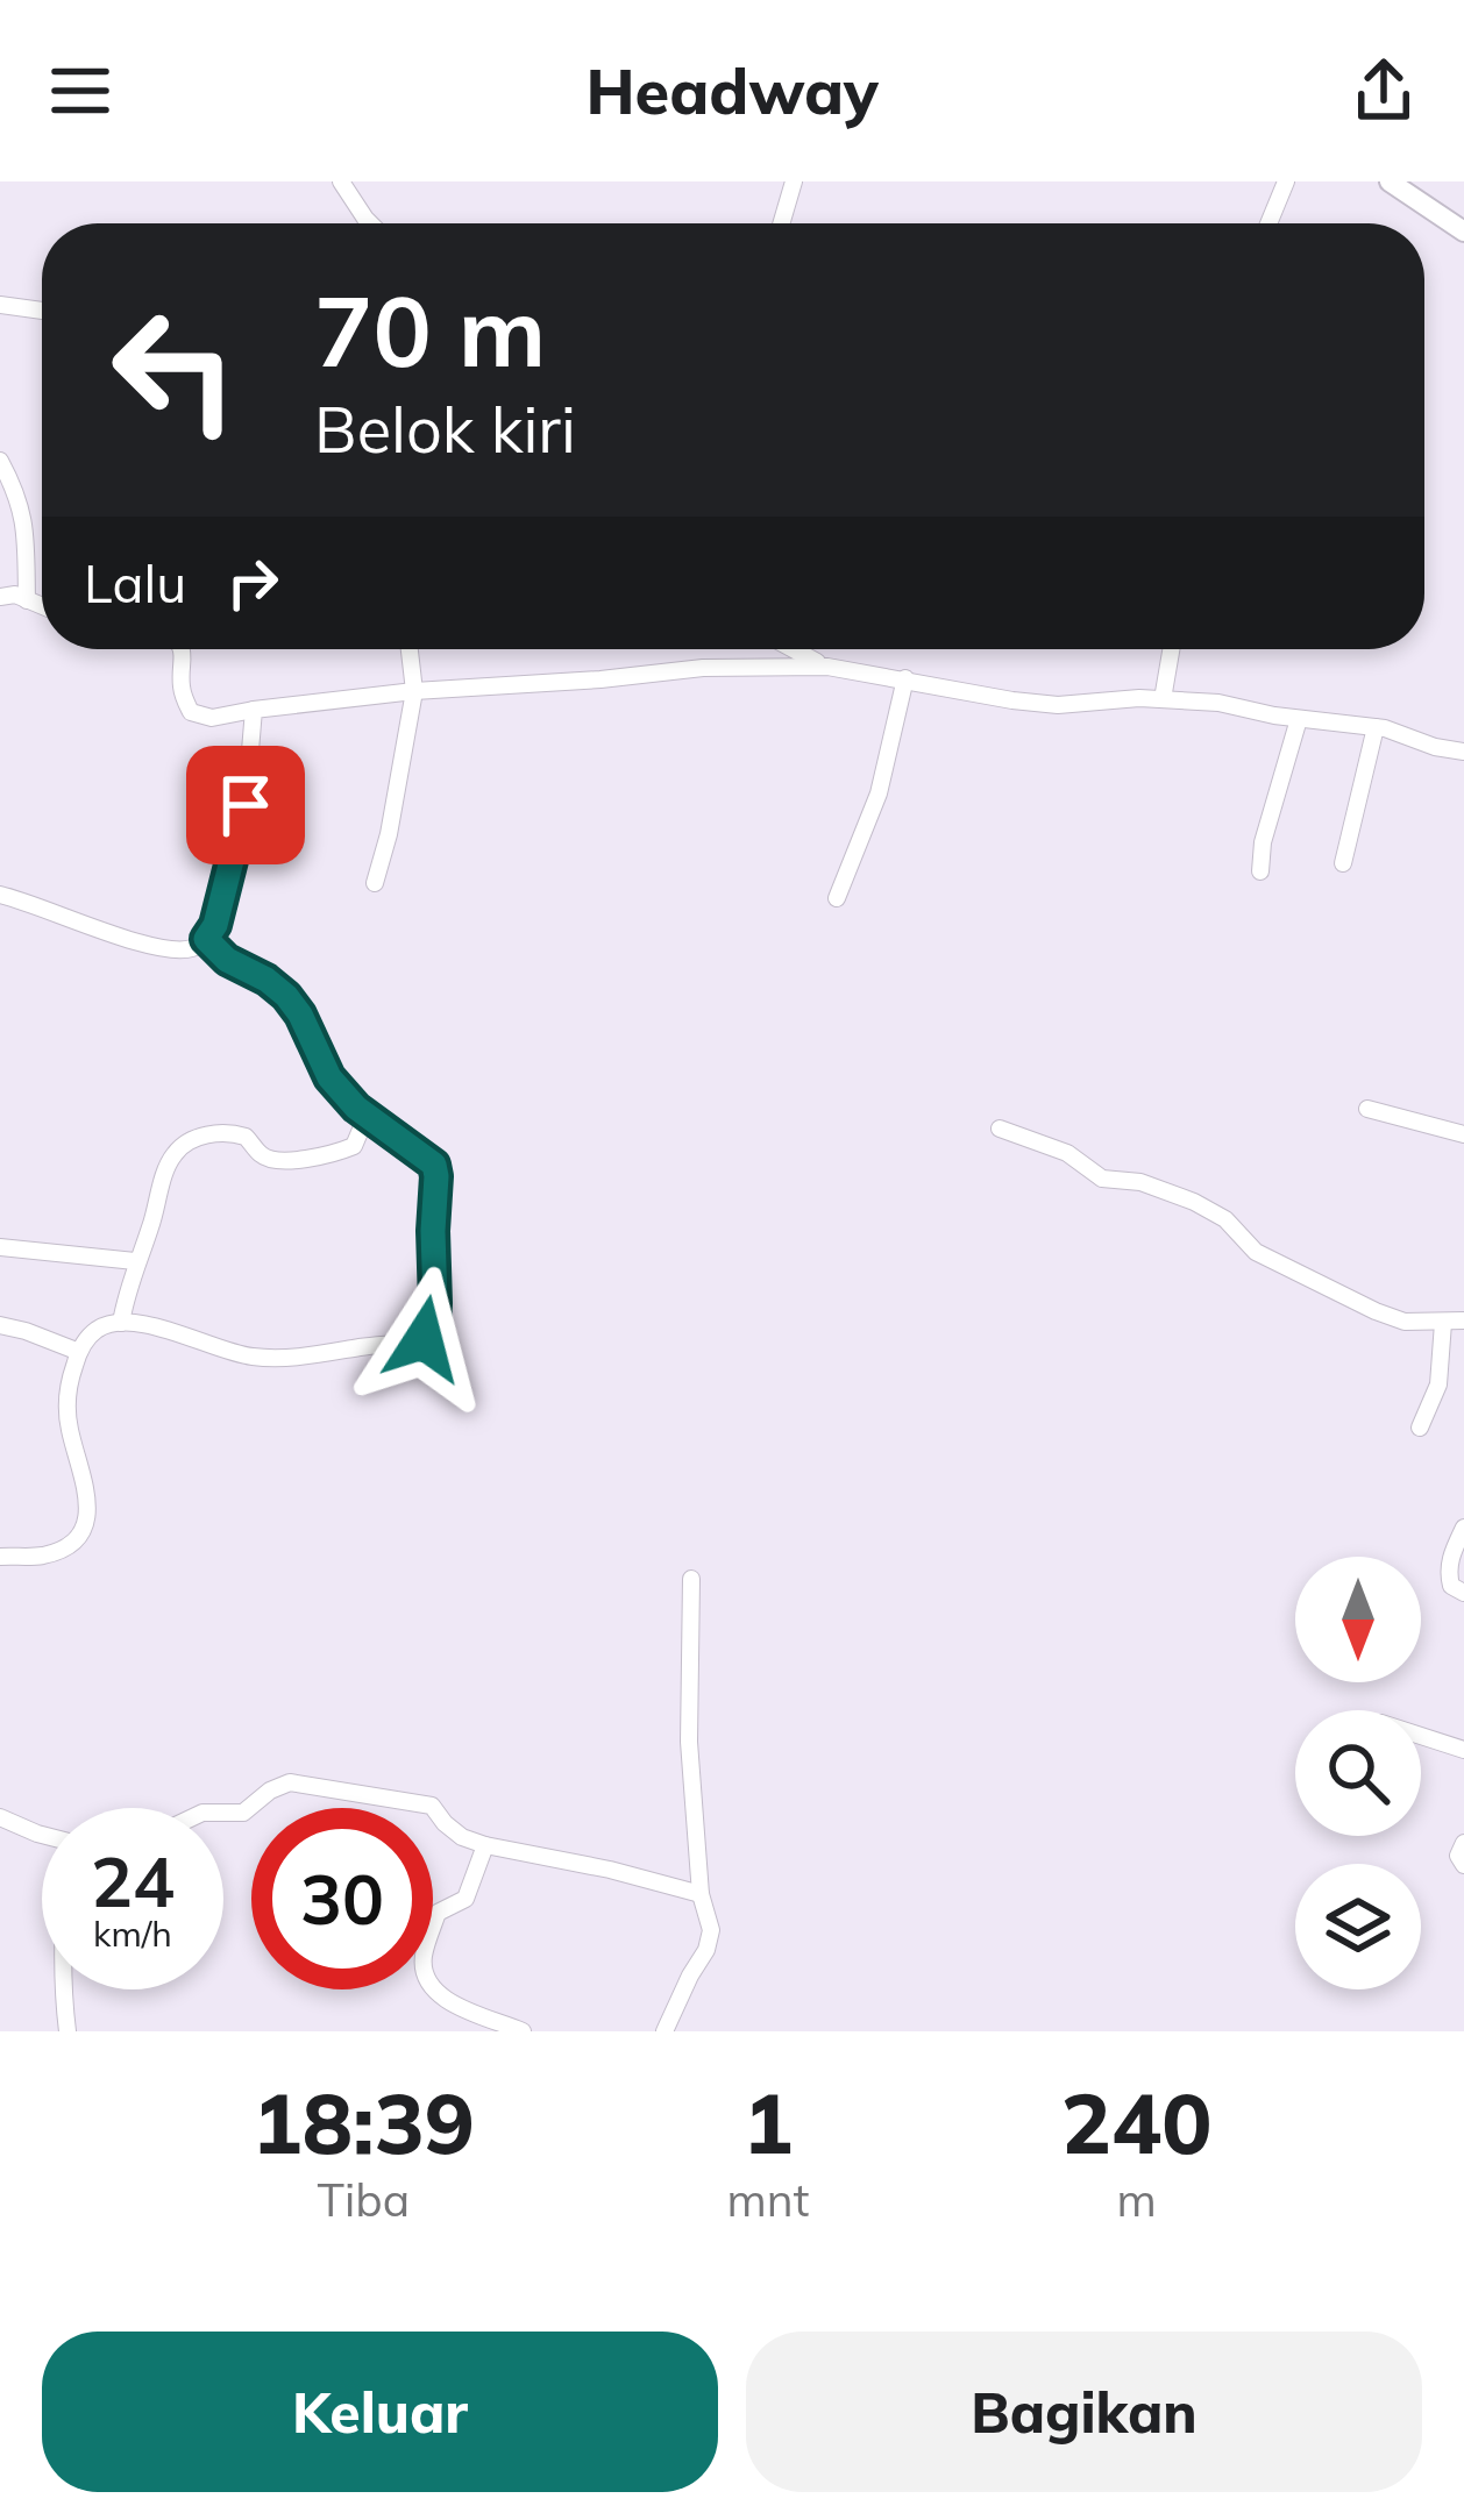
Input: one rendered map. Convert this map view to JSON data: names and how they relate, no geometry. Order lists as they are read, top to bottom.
{
  "north": "bottom",
  "page": {
    "header": "Headway",
    "turn": ["70 m", "Belok kiri"],
    "then": "Lalu",
    "speed": "24 km/h",
    "limit": "30",
    "eta": [
      "18:39",
      "Tiba",
      "1",
      "mnt",
      "240",
      "m"
    ],
    "buttons": ["Keluar", "Bagikan"]
  }
}
